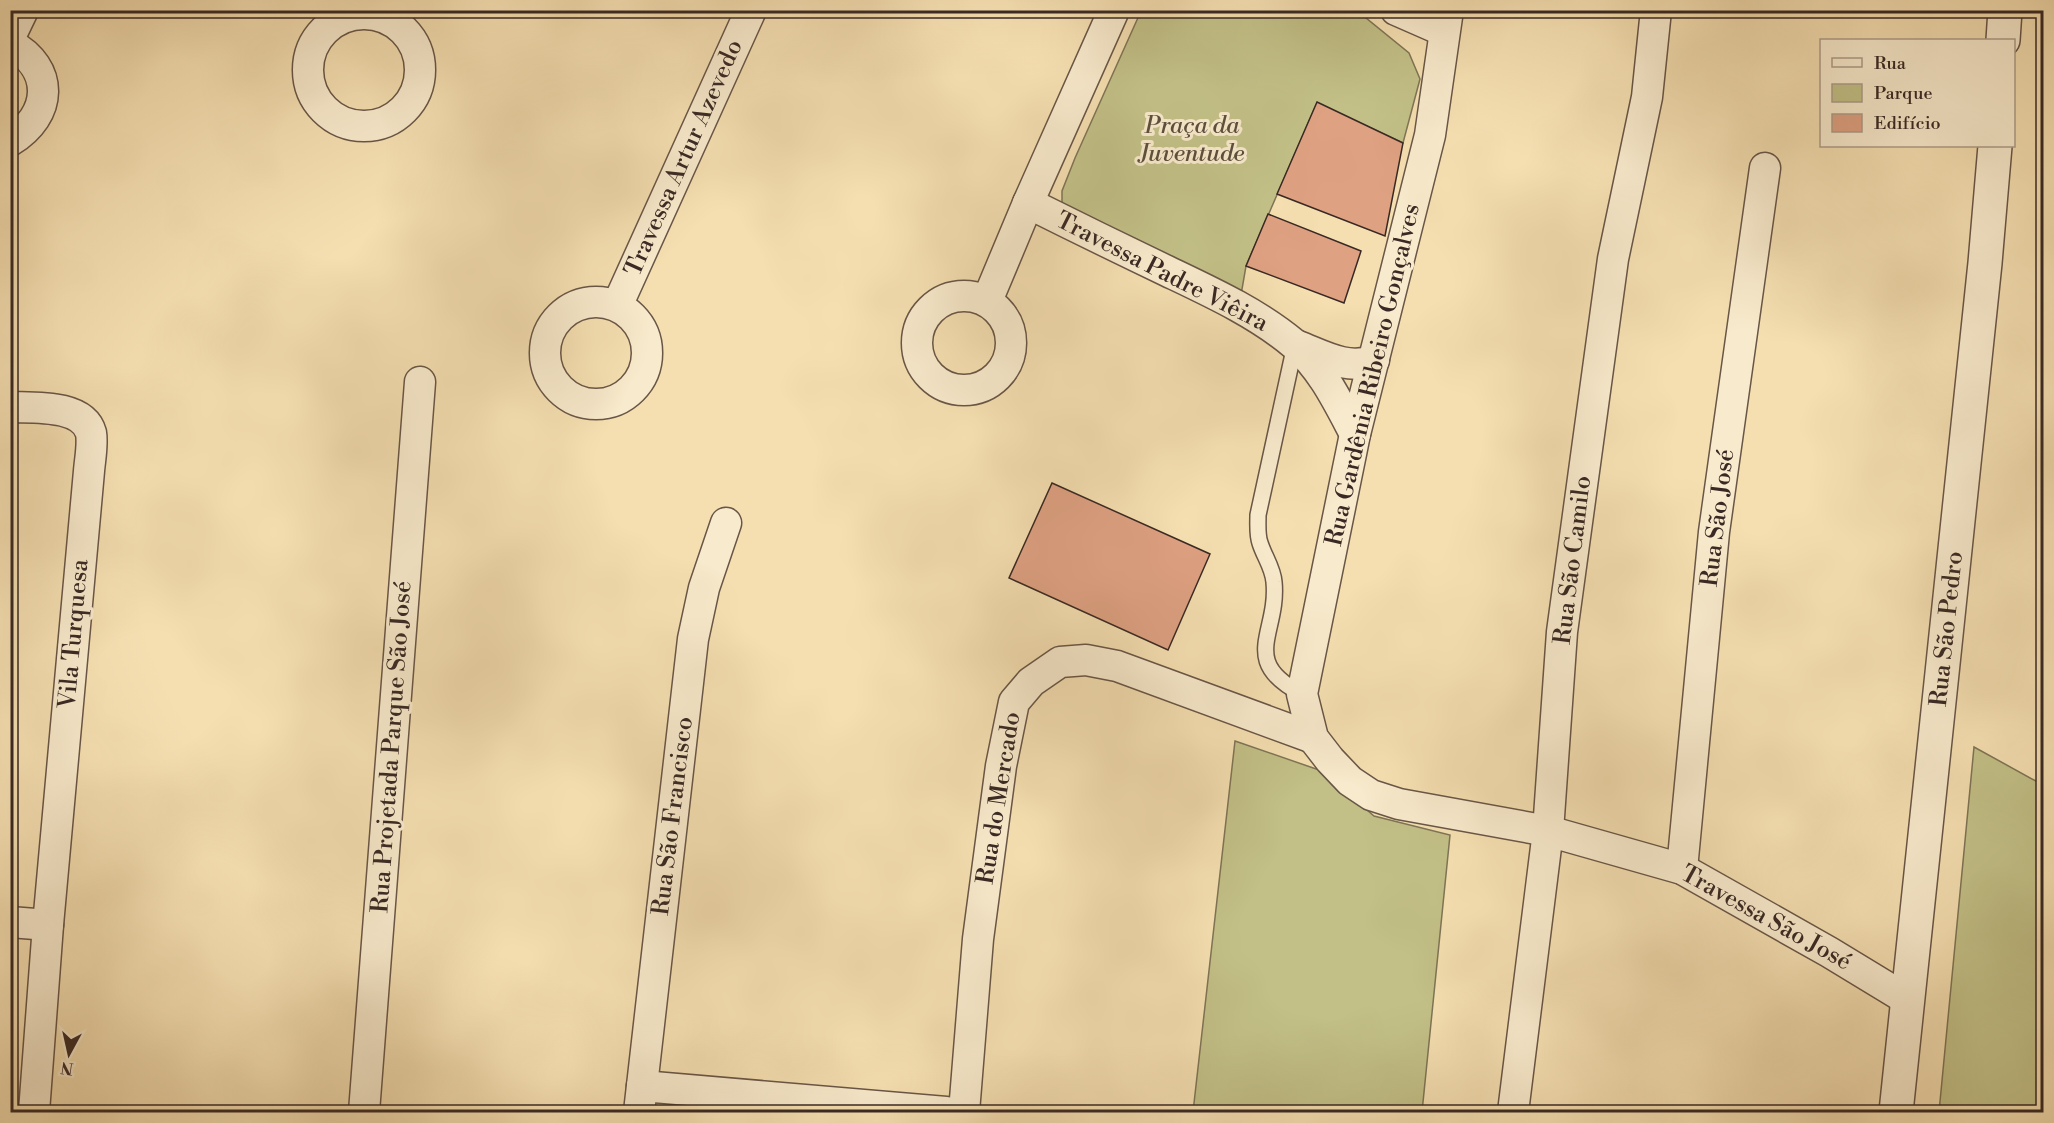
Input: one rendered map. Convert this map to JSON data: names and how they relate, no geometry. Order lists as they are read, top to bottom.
{
  "streets": {
    "street": [
      "Travessa Artur Azevedo",
      "Travessa Padre Viêira",
      "Rua Gardênia Ribeiro Gonçalves",
      "Rua São José",
      "Rua São Camilo",
      "Rua São Pedro",
      "Vila Turquesa",
      "Rua Projetada Parque São José",
      "Rua do Mercado",
      "Rua São Francisco",
      "Travessa São José"
    ]
  },
  "crossings": [
    ["Travessa Padre Viêira", "Rua Gardênia Ribeiro Gonçalves"],
    ["Rua Gardênia Ribeiro Gonçalves", "Rua do Mercado"],
    ["Rua Gardênia Ribeiro Gonçalves", "Travessa São José"],
    ["Rua São José", "Travessa São José"],
    ["Rua São Camilo", "Travessa São José"],
    ["Rua São Pedro", "Travessa São José"],
    ["Rua do Mercado", "Travessa São José"]
  ],
  "parks": ["Praça da Juventude"],
  "legend": ["Rua", "Parque", "Edifício"],
  "north": "bottom"
}
